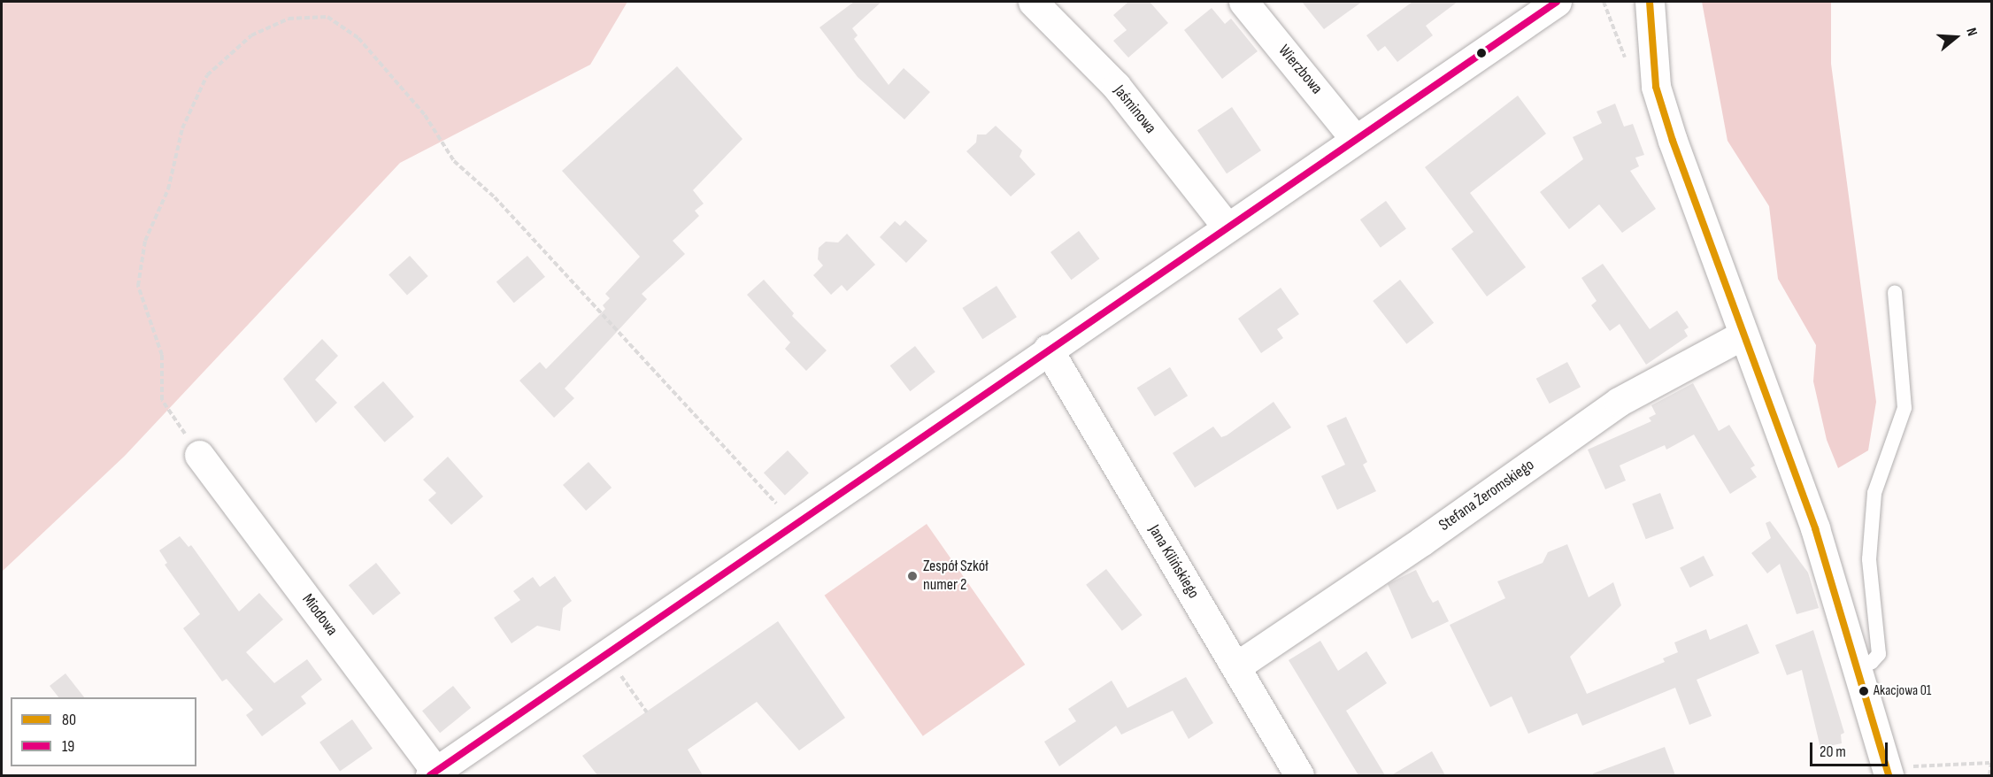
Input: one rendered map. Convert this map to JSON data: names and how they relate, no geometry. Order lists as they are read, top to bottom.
{
  "streets": {
    "street": [
      "Wierzbowa",
      "Jaśminowa",
      "Stefana Żeromskiego",
      "Jana Kilińskiego",
      "Miodowa"
    ]
  },
  "crossings": [
    ["Stefana Żeromskiego", "Jana Kilińskiego"]
  ],
  "places": ["Zespół Szkół numer 2", "Akacjowa 01"],
  "lines": ["transit line 80", "transit line 19"],
  "legend": ["80", "19"],
  "scale_bar": "20 m",
  "north": "right"
}
